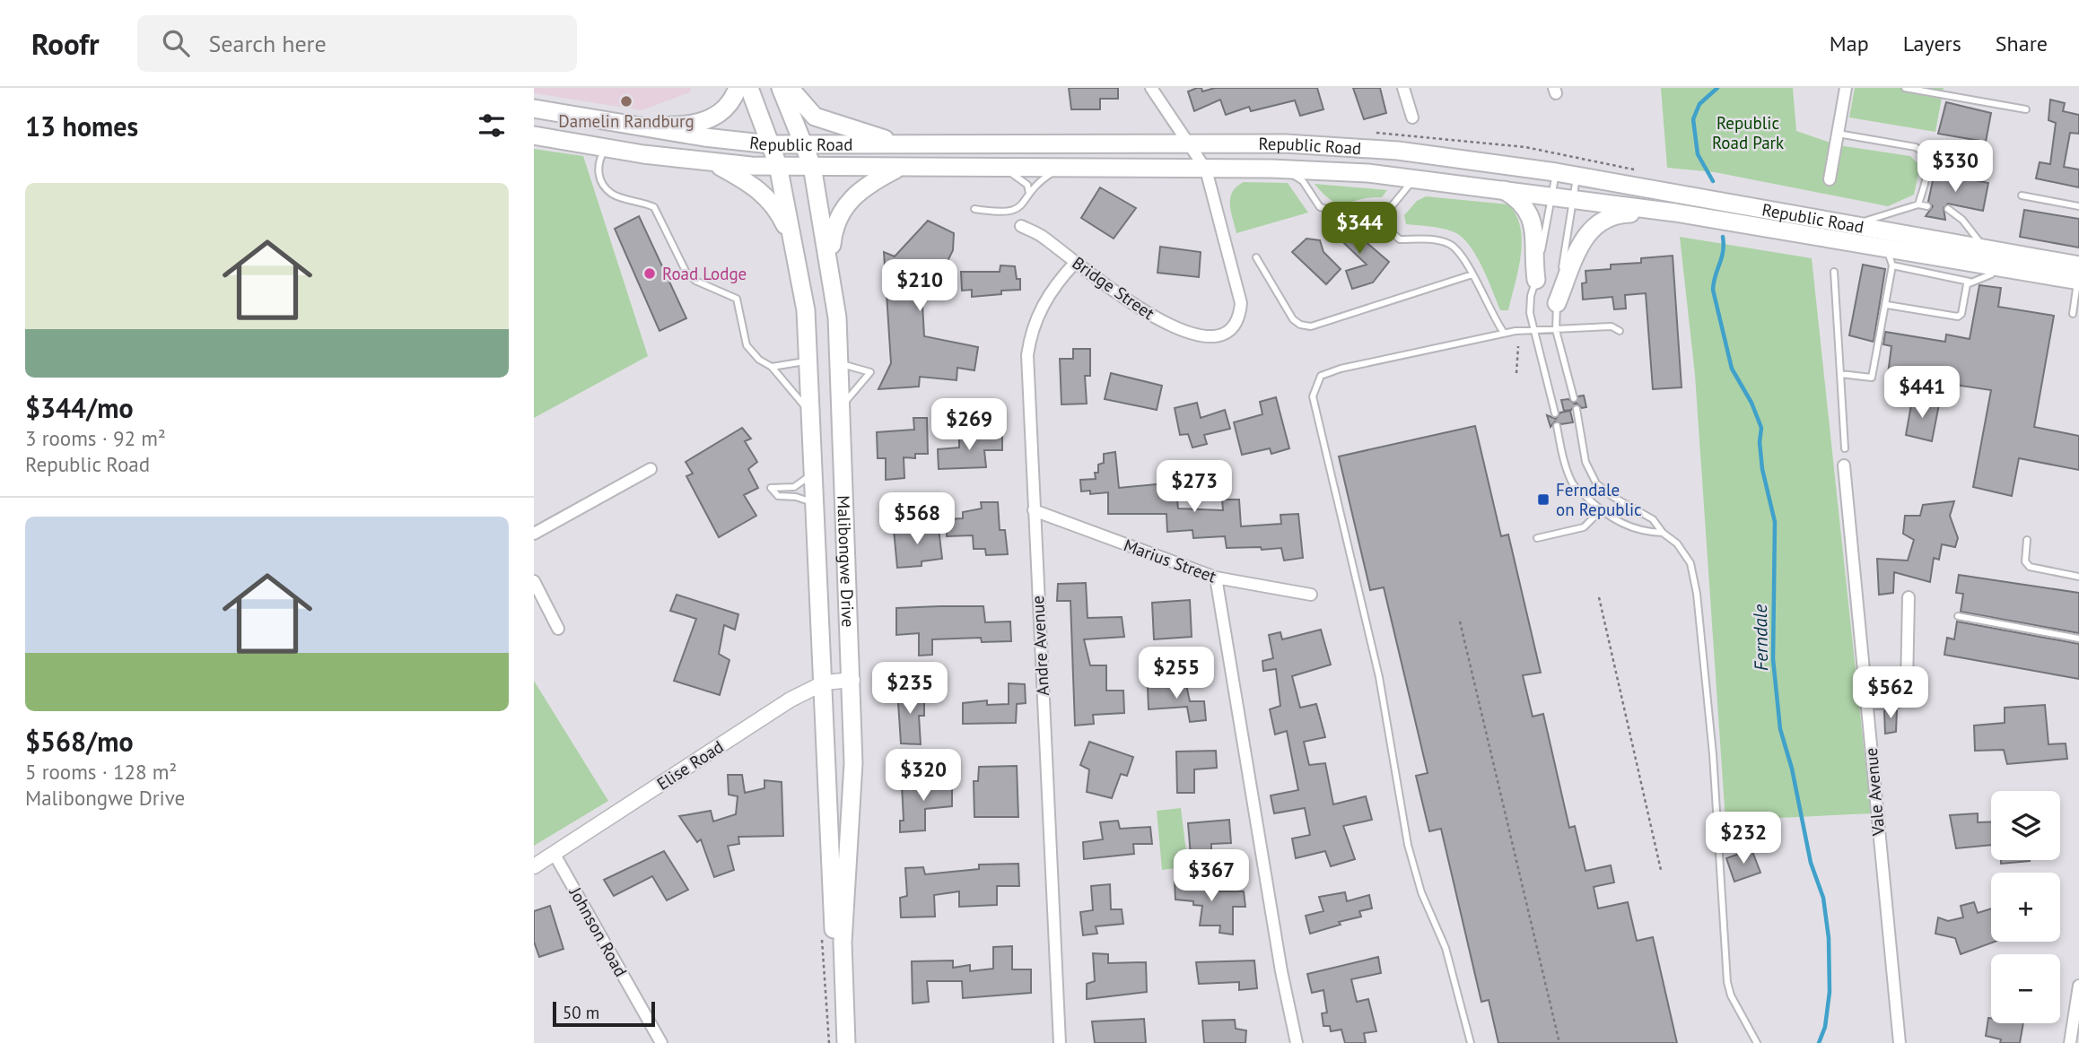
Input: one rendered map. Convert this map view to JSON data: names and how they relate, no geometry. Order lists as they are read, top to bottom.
{
  "streets": {
    "main road": ["Republic Road", "Malibongwe Drive"],
    "street": [
      "Bridge Street",
      "Marius Street",
      "Andre Avenue",
      "Elise Road",
      "Vale Avenue",
      "Johnson Road"
    ]
  },
  "crossings": [
    ["Republic Road", "Bridge Street"],
    ["Republic Road", "Malibongwe Drive"],
    ["Bridge Street", "Andre Avenue"],
    ["Marius Street", "Andre Avenue"],
    ["Malibongwe Drive", "Elise Road"],
    ["Elise Road", "Johnson Road"]
  ],
  "water": ["Ferndale"],
  "parks": ["Republic Road Park"],
  "places": {
    "other": ["Damelin Randburg", "Road Lodge"],
    "transit": ["Ferndale on Republic"]
  },
  "scale_bar": "50 m",
  "page": {
    "header": "Roofr",
    "search": "Search here",
    "nav": ["Map", "Layers", "Share"],
    "heading": "13 homes",
    "price": [
      "$330",
      "$344",
      "$210",
      "$441",
      "$269",
      "$273",
      "$568",
      "$255",
      "$235",
      "$562",
      "$320",
      "$232",
      "$367"
    ],
    "list": [
      {
        "name": "$344/mo",
        "note": "3 rooms · 92 m² · Republic Road"
      },
      {
        "name": "$568/mo",
        "note": "5 rooms · 128 m² · Malibongwe Drive"
      }
    ],
    "map_buttons": ["+", "−"],
    "scale": "50 m"
  }
}
